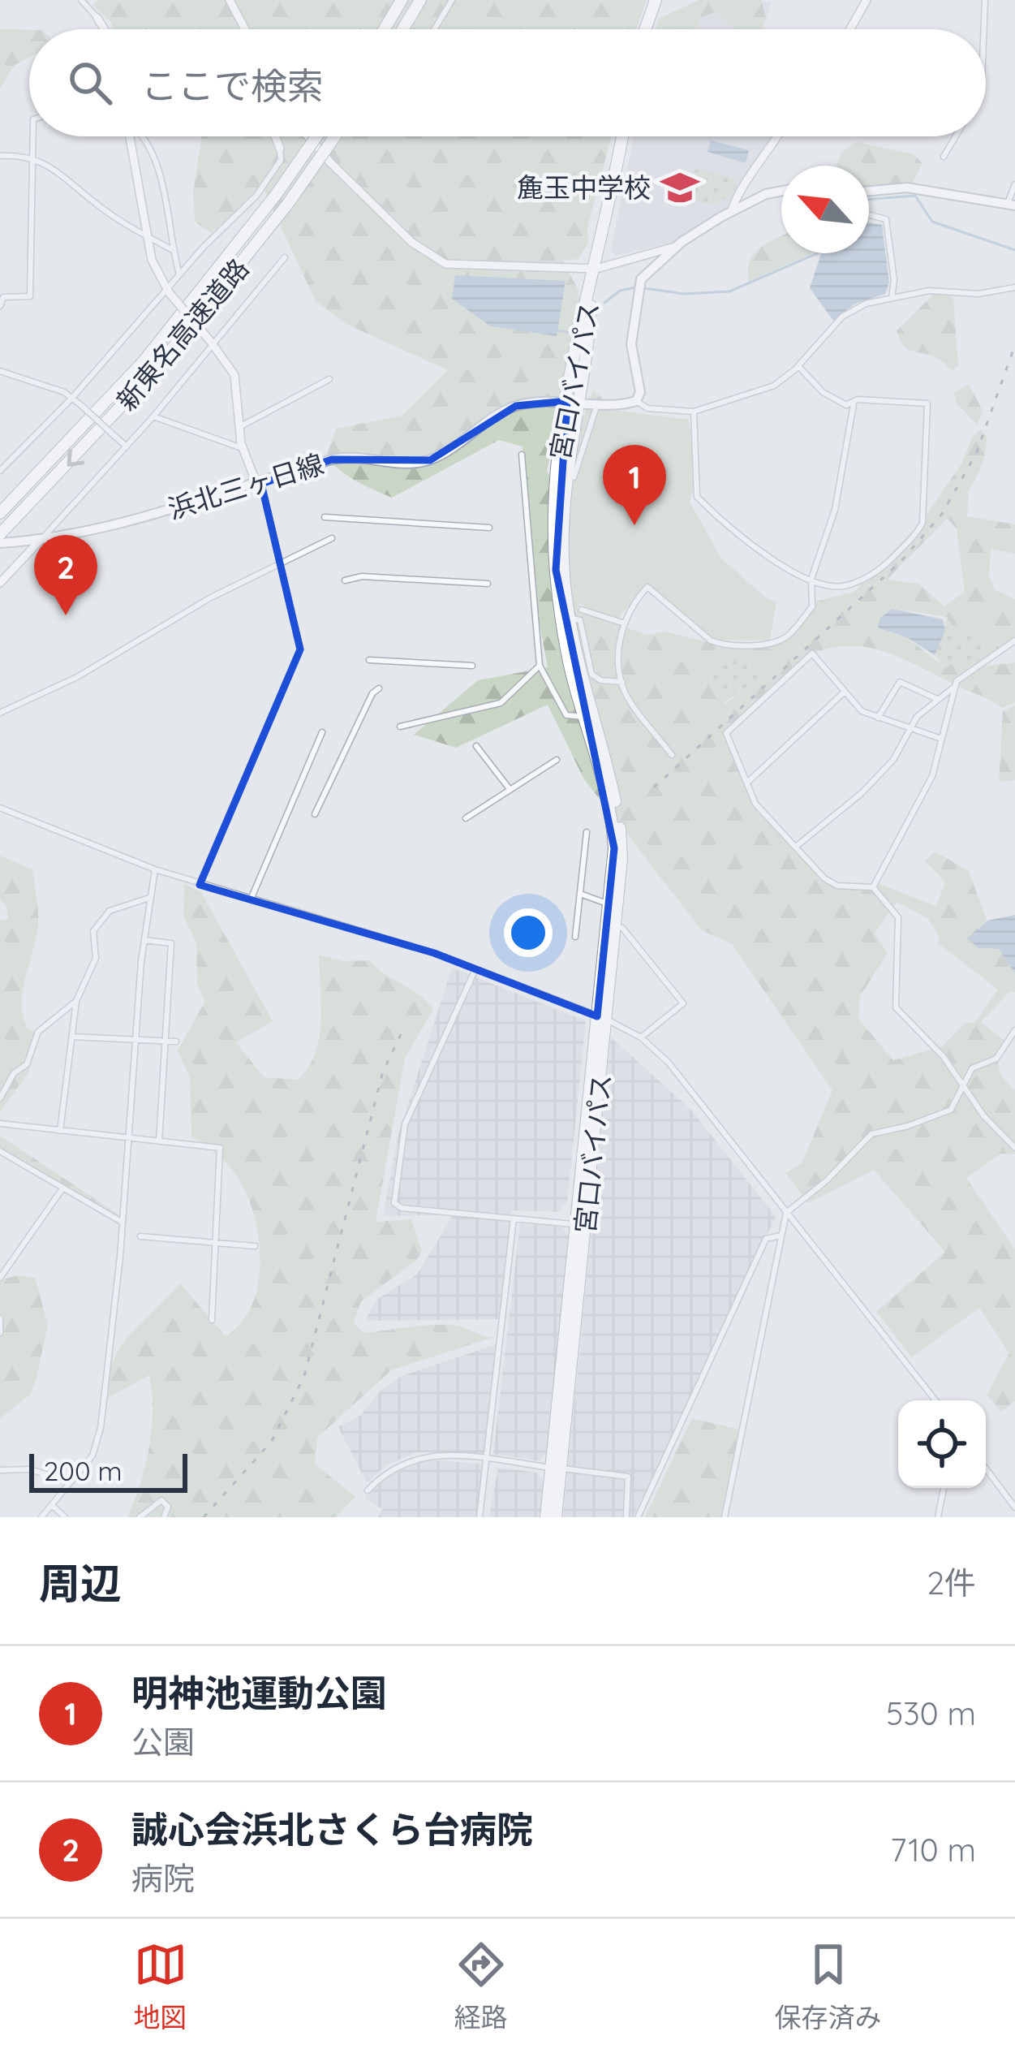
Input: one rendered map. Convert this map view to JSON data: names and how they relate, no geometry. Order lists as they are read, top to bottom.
{
  "streets": {
    "highway": ["新東名高速道路", "宮口バイパス"],
    "main road": ["浜北三ヶ日線"]
  },
  "crossings": [
    ["宮口バイパス", "浜北三ヶ日線"]
  ],
  "places": {
    "school or university": ["麁玉中学校"]
  },
  "scale_bar": "200 m",
  "north": "top left",
  "page": {
    "search": "ここで検索",
    "pins": ["1", "2"],
    "scale": "200 m",
    "heading": ["周辺", "2件"],
    "list": [
      {
        "mark": "1",
        "name": "明神池運動公園",
        "note": "公園",
        "value": "530 m"
      },
      {
        "mark": "2",
        "name": "誠心会浜北さくら台病院",
        "note": "病院",
        "value": "710 m"
      }
    ],
    "nav": ["地図", "経路", "保存済み"]
  }
}
